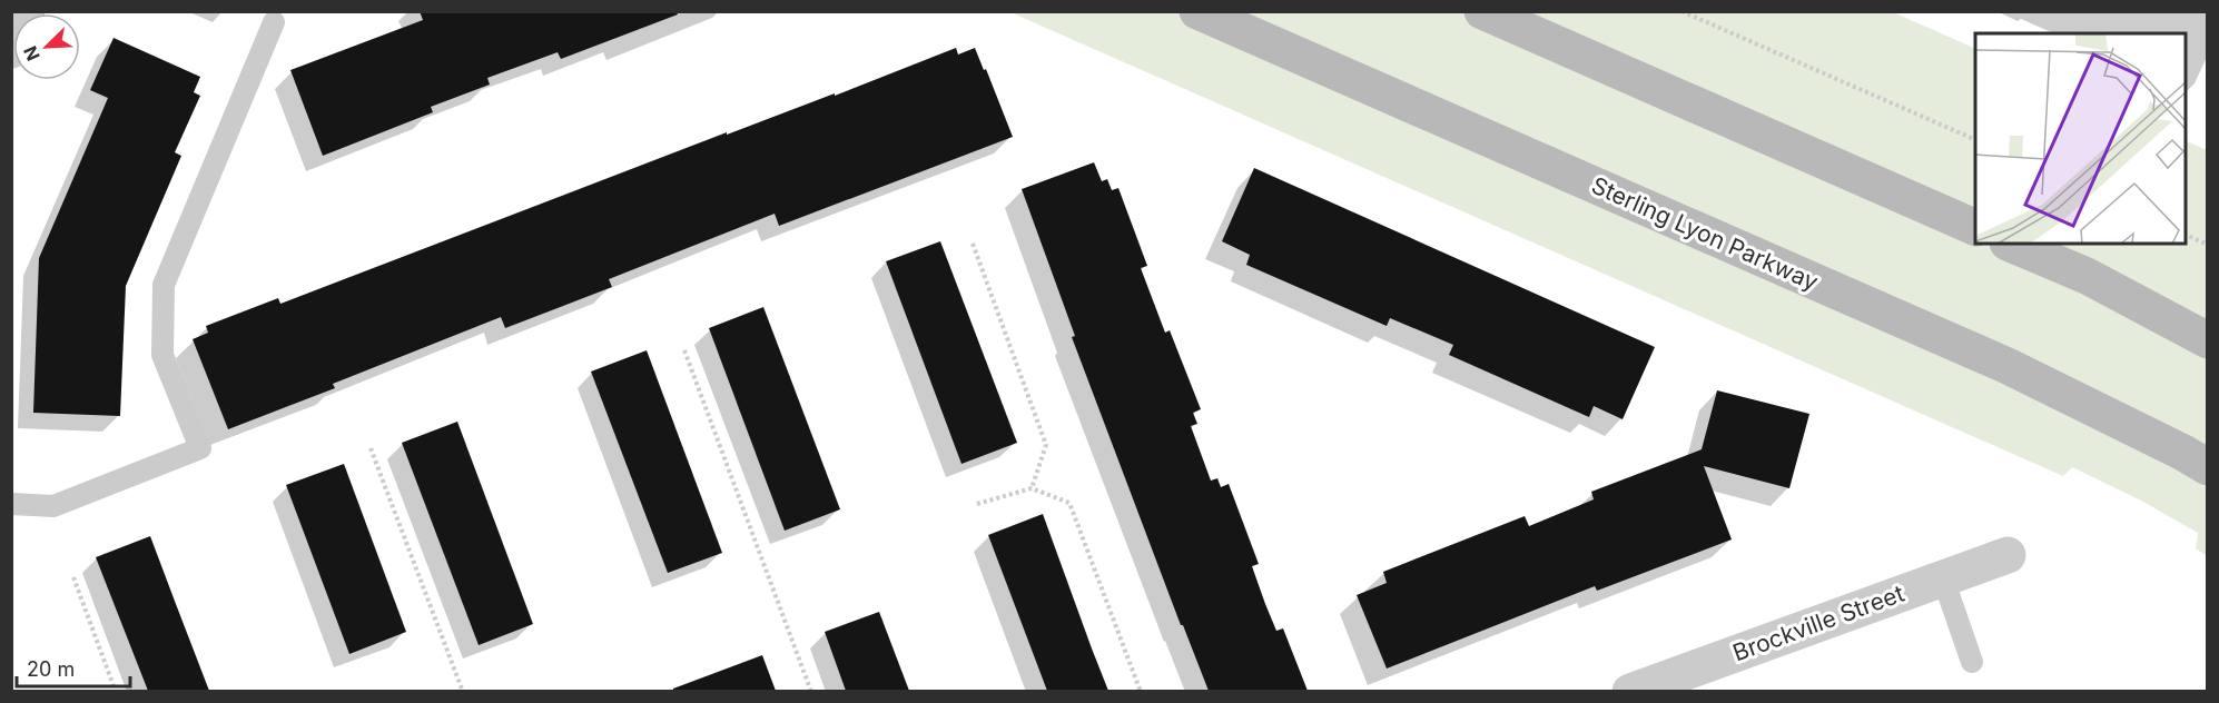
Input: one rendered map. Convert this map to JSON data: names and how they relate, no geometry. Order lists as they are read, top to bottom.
{
  "streets": {
    "main road": ["Sterling Lyon Parkway"],
    "street": ["Brockville Street"]
  },
  "scale_bar": "20 m",
  "north": "bottom left"
}
